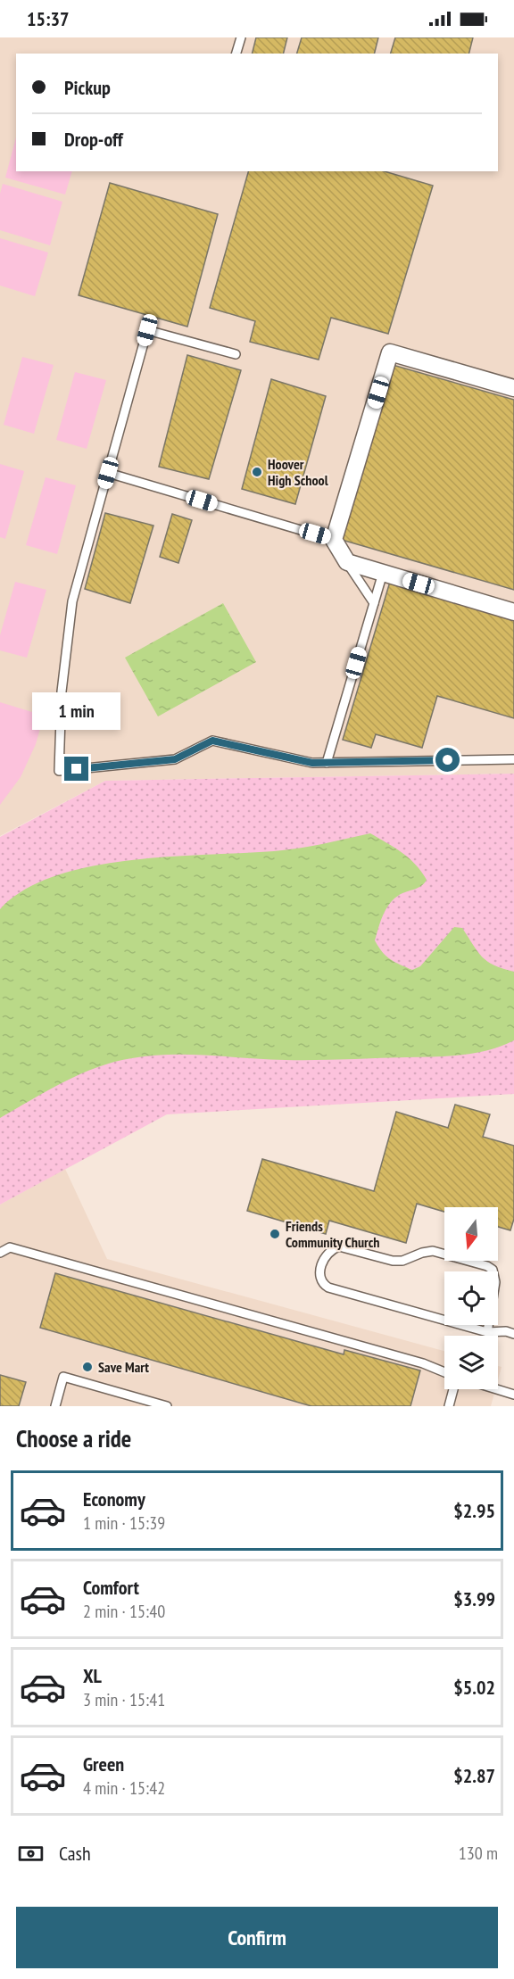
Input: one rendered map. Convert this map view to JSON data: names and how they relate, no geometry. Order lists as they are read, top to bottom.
{
  "places": ["Hoover High School", "Friends Community Church", "Save Mart"],
  "north": "bottom",
  "page": {
    "status": "15:37",
    "banner": ["Pickup", "Drop-off"],
    "bubble": "1 min",
    "heading": "Choose a ride",
    "list": [
      {
        "name": "Economy",
        "note": "1 min · 15:39",
        "value": "$2.95"
      },
      {
        "name": "Comfort",
        "note": "2 min · 15:40",
        "value": "$3.99"
      },
      {
        "name": "XL",
        "note": "3 min · 15:41",
        "value": "$5.02"
      },
      {
        "name": "Green",
        "note": "4 min · 15:42",
        "value": "$2.87"
      }
    ],
    "pay": ["Cash", "130 m"],
    "buttons": "Confirm"
  }
}
